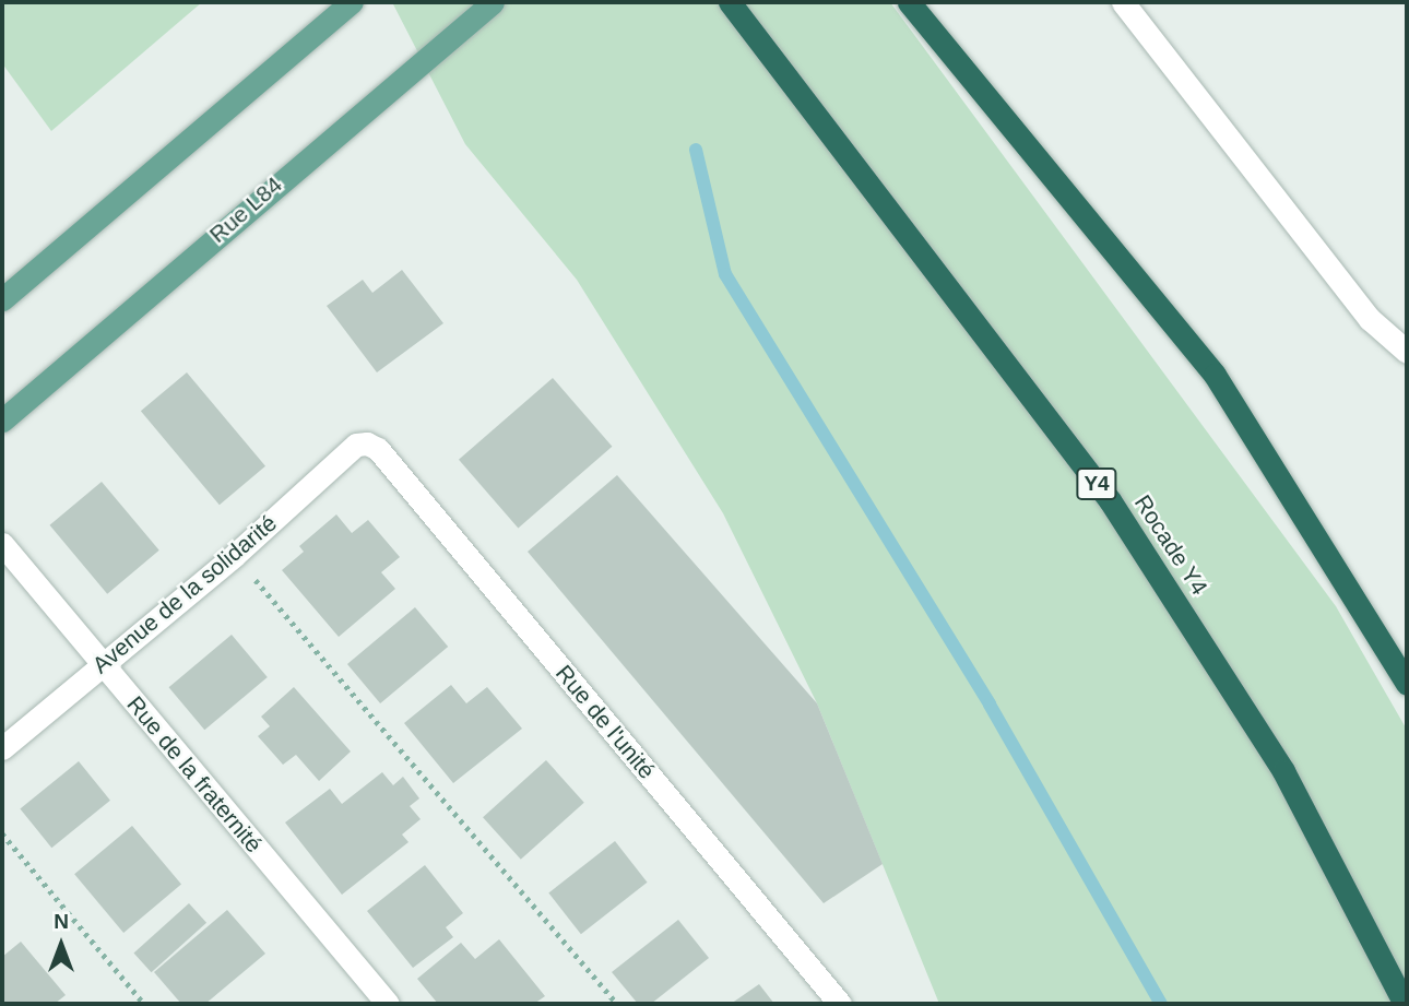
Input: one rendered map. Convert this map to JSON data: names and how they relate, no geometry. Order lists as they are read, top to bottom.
{
  "streets": {
    "highway": ["Y4", "Rocade Y4"],
    "main road": ["Rue L84"],
    "street": ["Avenue de la solidarité", "Rue de l'unité", "Rue de la fraternité"]
  },
  "crossings": [
    ["Avenue de la solidarité", "Rue de l'unité"],
    ["Avenue de la solidarité", "Rue de la fraternité"]
  ],
  "north": "top"
}
